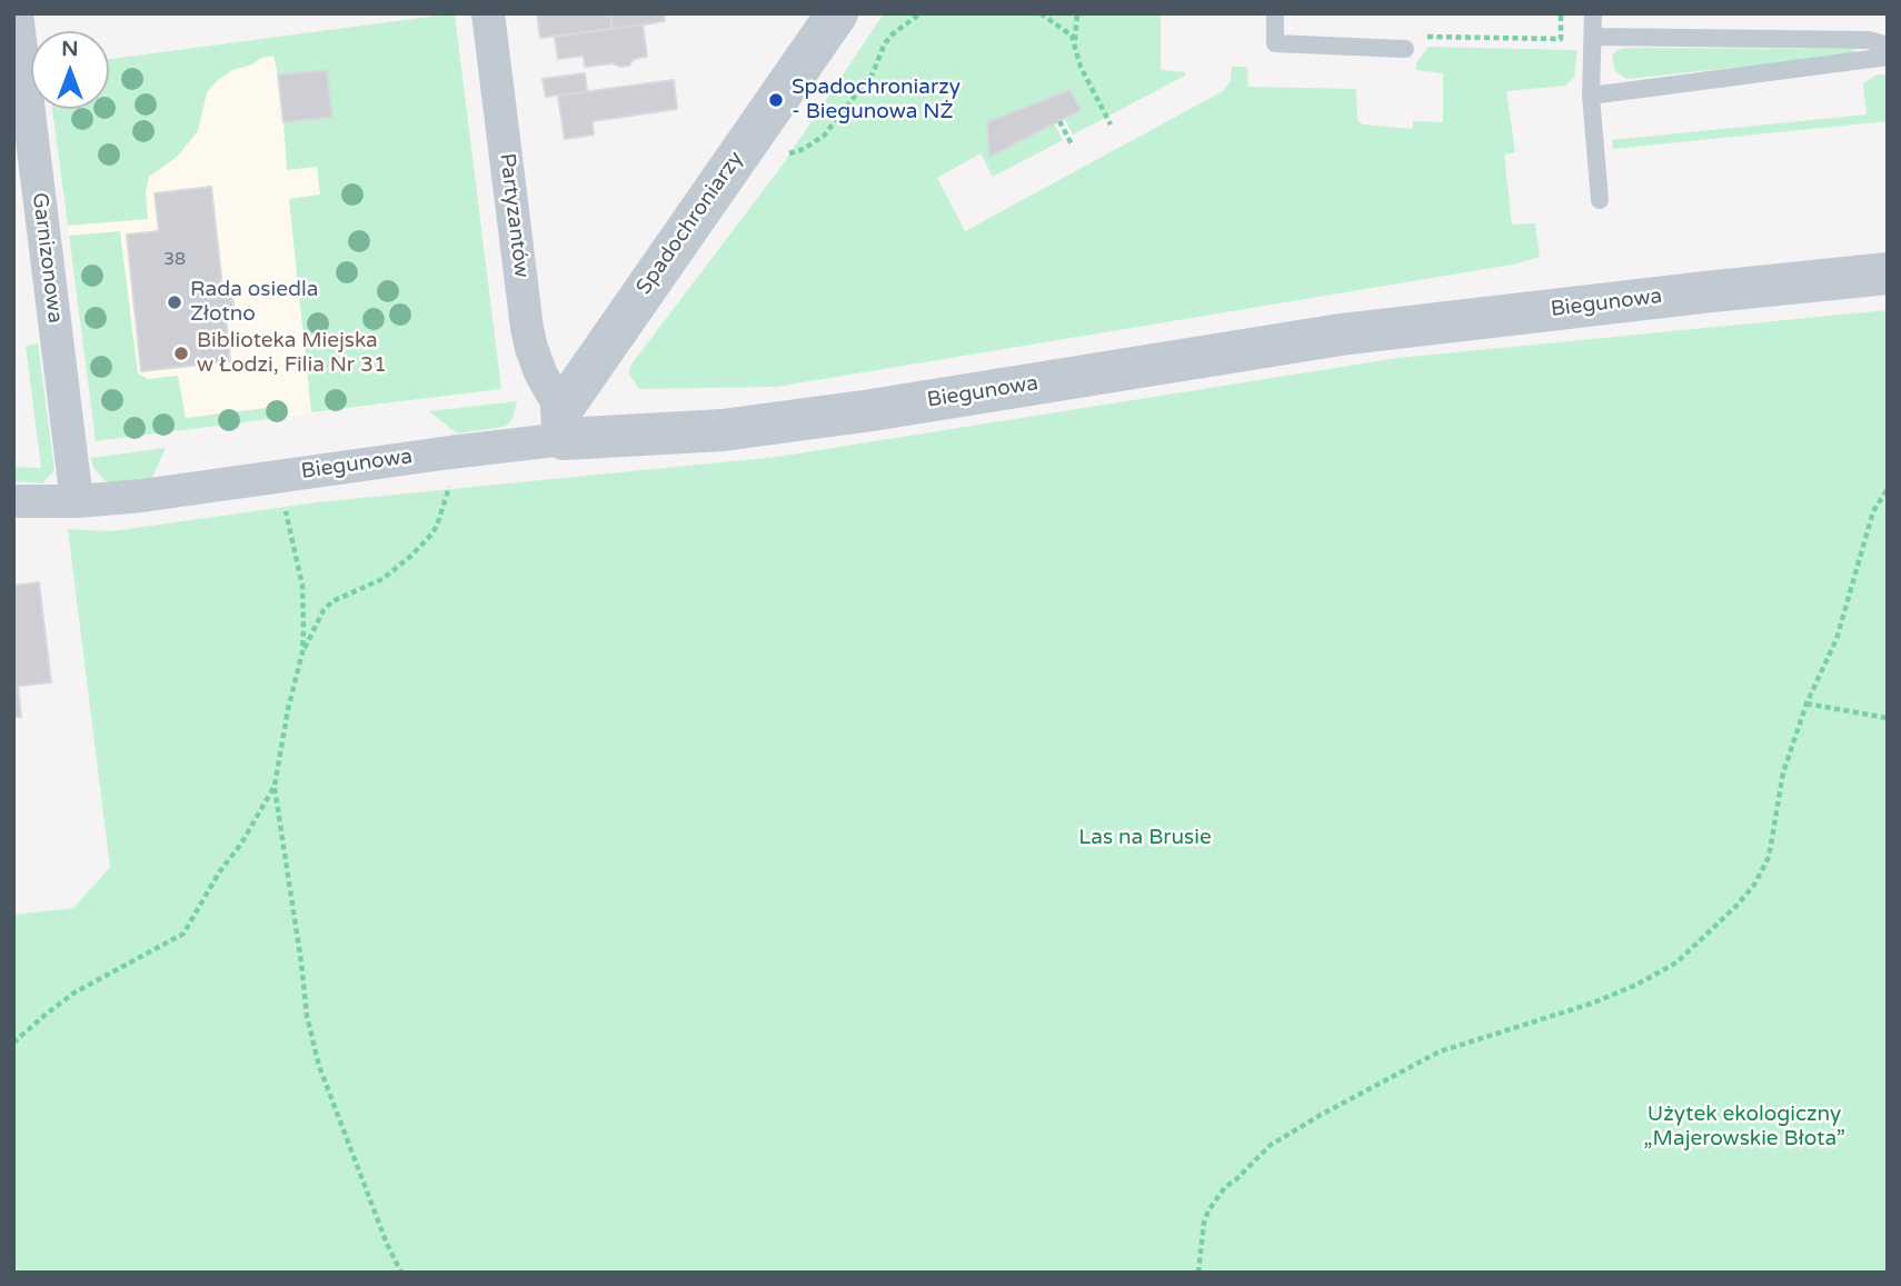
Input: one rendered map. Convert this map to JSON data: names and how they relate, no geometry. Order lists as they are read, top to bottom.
{
  "streets": {
    "street": [
      "Partyzantów",
      "Spadochroniarzy",
      "Garnizonowa",
      "Biegunowa"
    ]
  },
  "crossings": [
    ["Partyzantów", "Spadochroniarzy"],
    ["Partyzantów", "Biegunowa"],
    ["Spadochroniarzy", "Biegunowa"],
    ["Garnizonowa", "Biegunowa"]
  ],
  "parks": ["Las na Brusie", "Użytek ekologiczny „Majerowskie Błota”"],
  "places": ["Spadochroniarzy - Biegunowa NŻ", "Rada osiedla Złotno", "Biblioteka Miejska w Łodzi, Filia Nr 31"],
  "house_numbers": ["38"],
  "north": "top"
}
